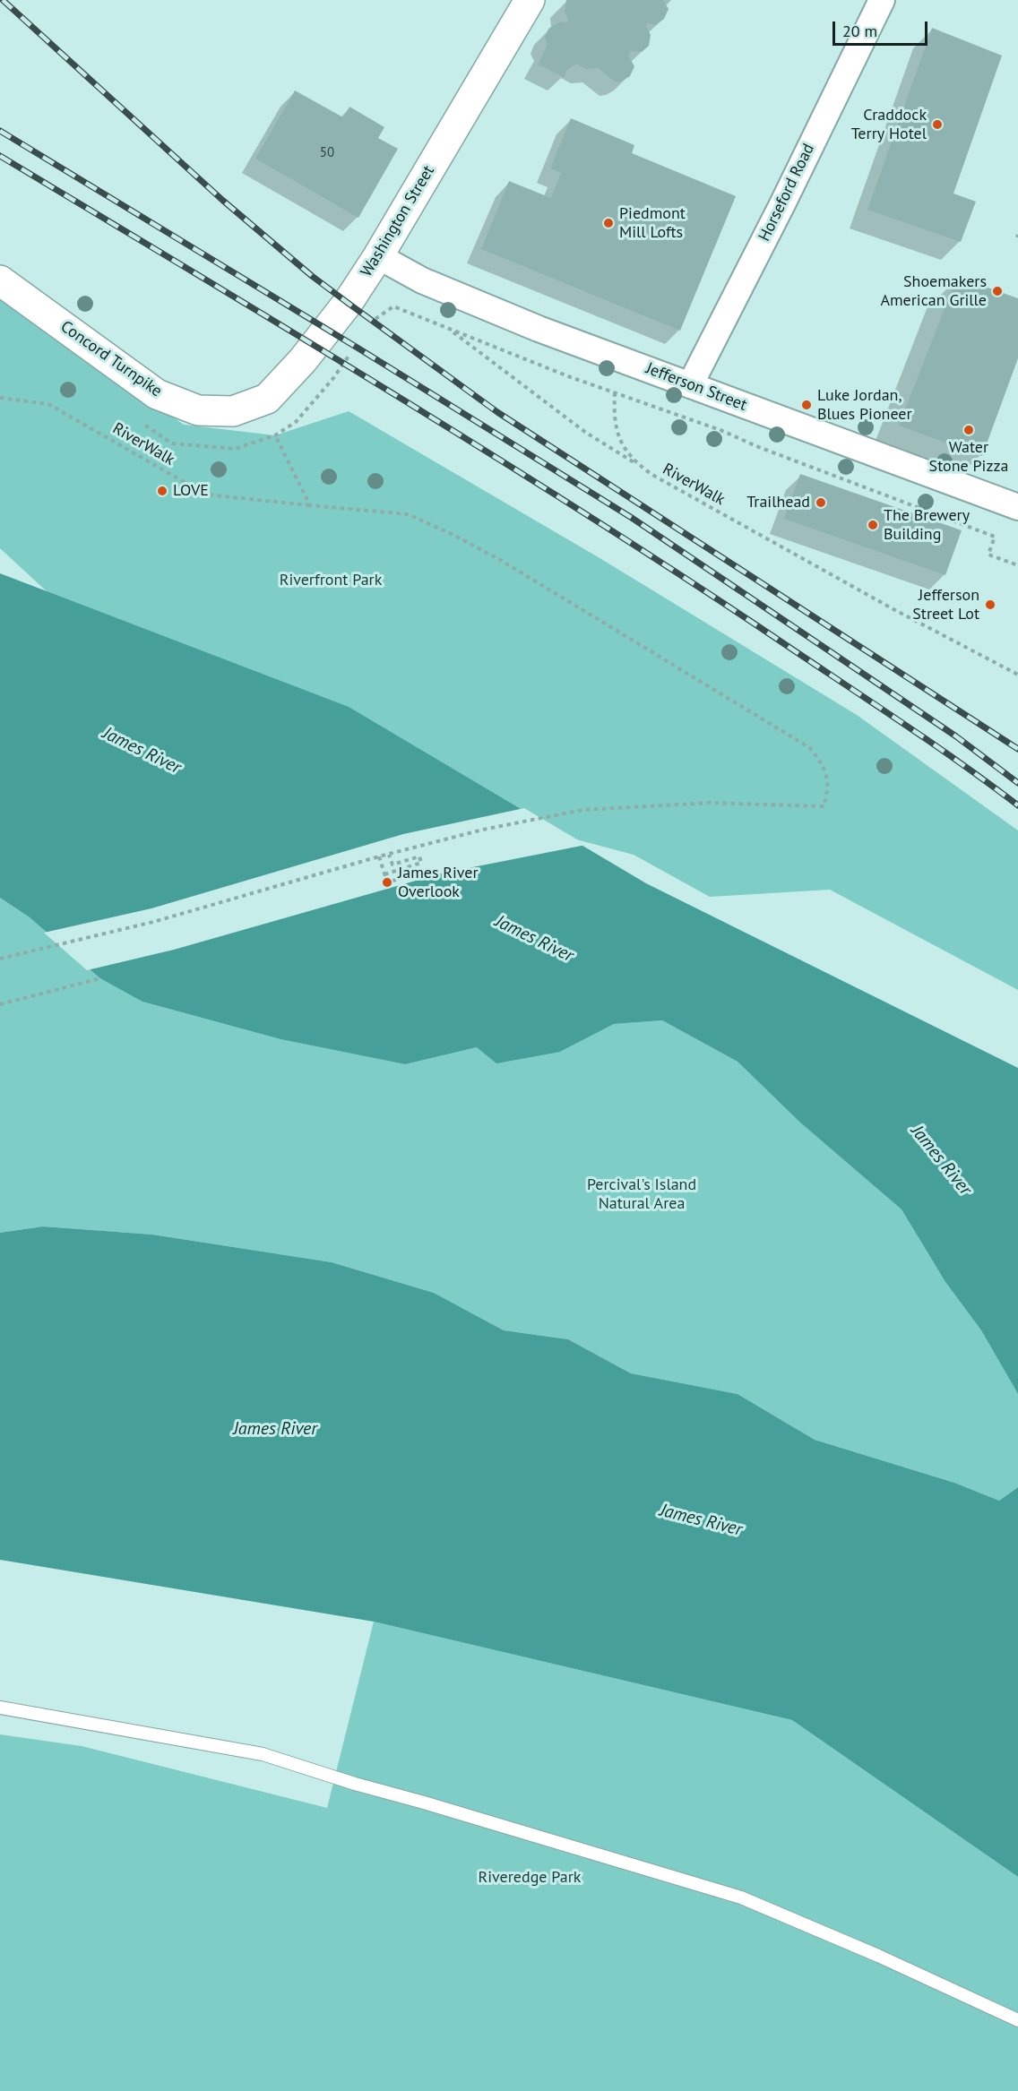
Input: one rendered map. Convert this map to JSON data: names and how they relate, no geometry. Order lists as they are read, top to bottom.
{
  "streets": {
    "street": [
      "Horseford Road",
      "Washington Street",
      "Concord Turnpike",
      "Jefferson Street"
    ],
    "path": ["RiverWalk"]
  },
  "crossings": [
    ["Horseford Road", "Jefferson Street"],
    ["Washington Street", "Concord Turnpike"],
    ["Washington Street", "Jefferson Street"]
  ],
  "water": ["James River"],
  "parks": ["Riverfront Park", "Percival's Island Natural Area", "Riveredge Park"],
  "places": [
    "Craddock Terry Hotel",
    "Piedmont Mill Lofts",
    "Shoemakers American Grille",
    "Luke Jordan, Blues Pioneer",
    "Water Stone Pizza",
    "LOVE",
    "Trailhead",
    "The Brewery Building",
    "Jefferson Street Lot",
    "James River Overlook"
  ],
  "house_numbers": ["50"],
  "scale_bar": "20 m"
}
